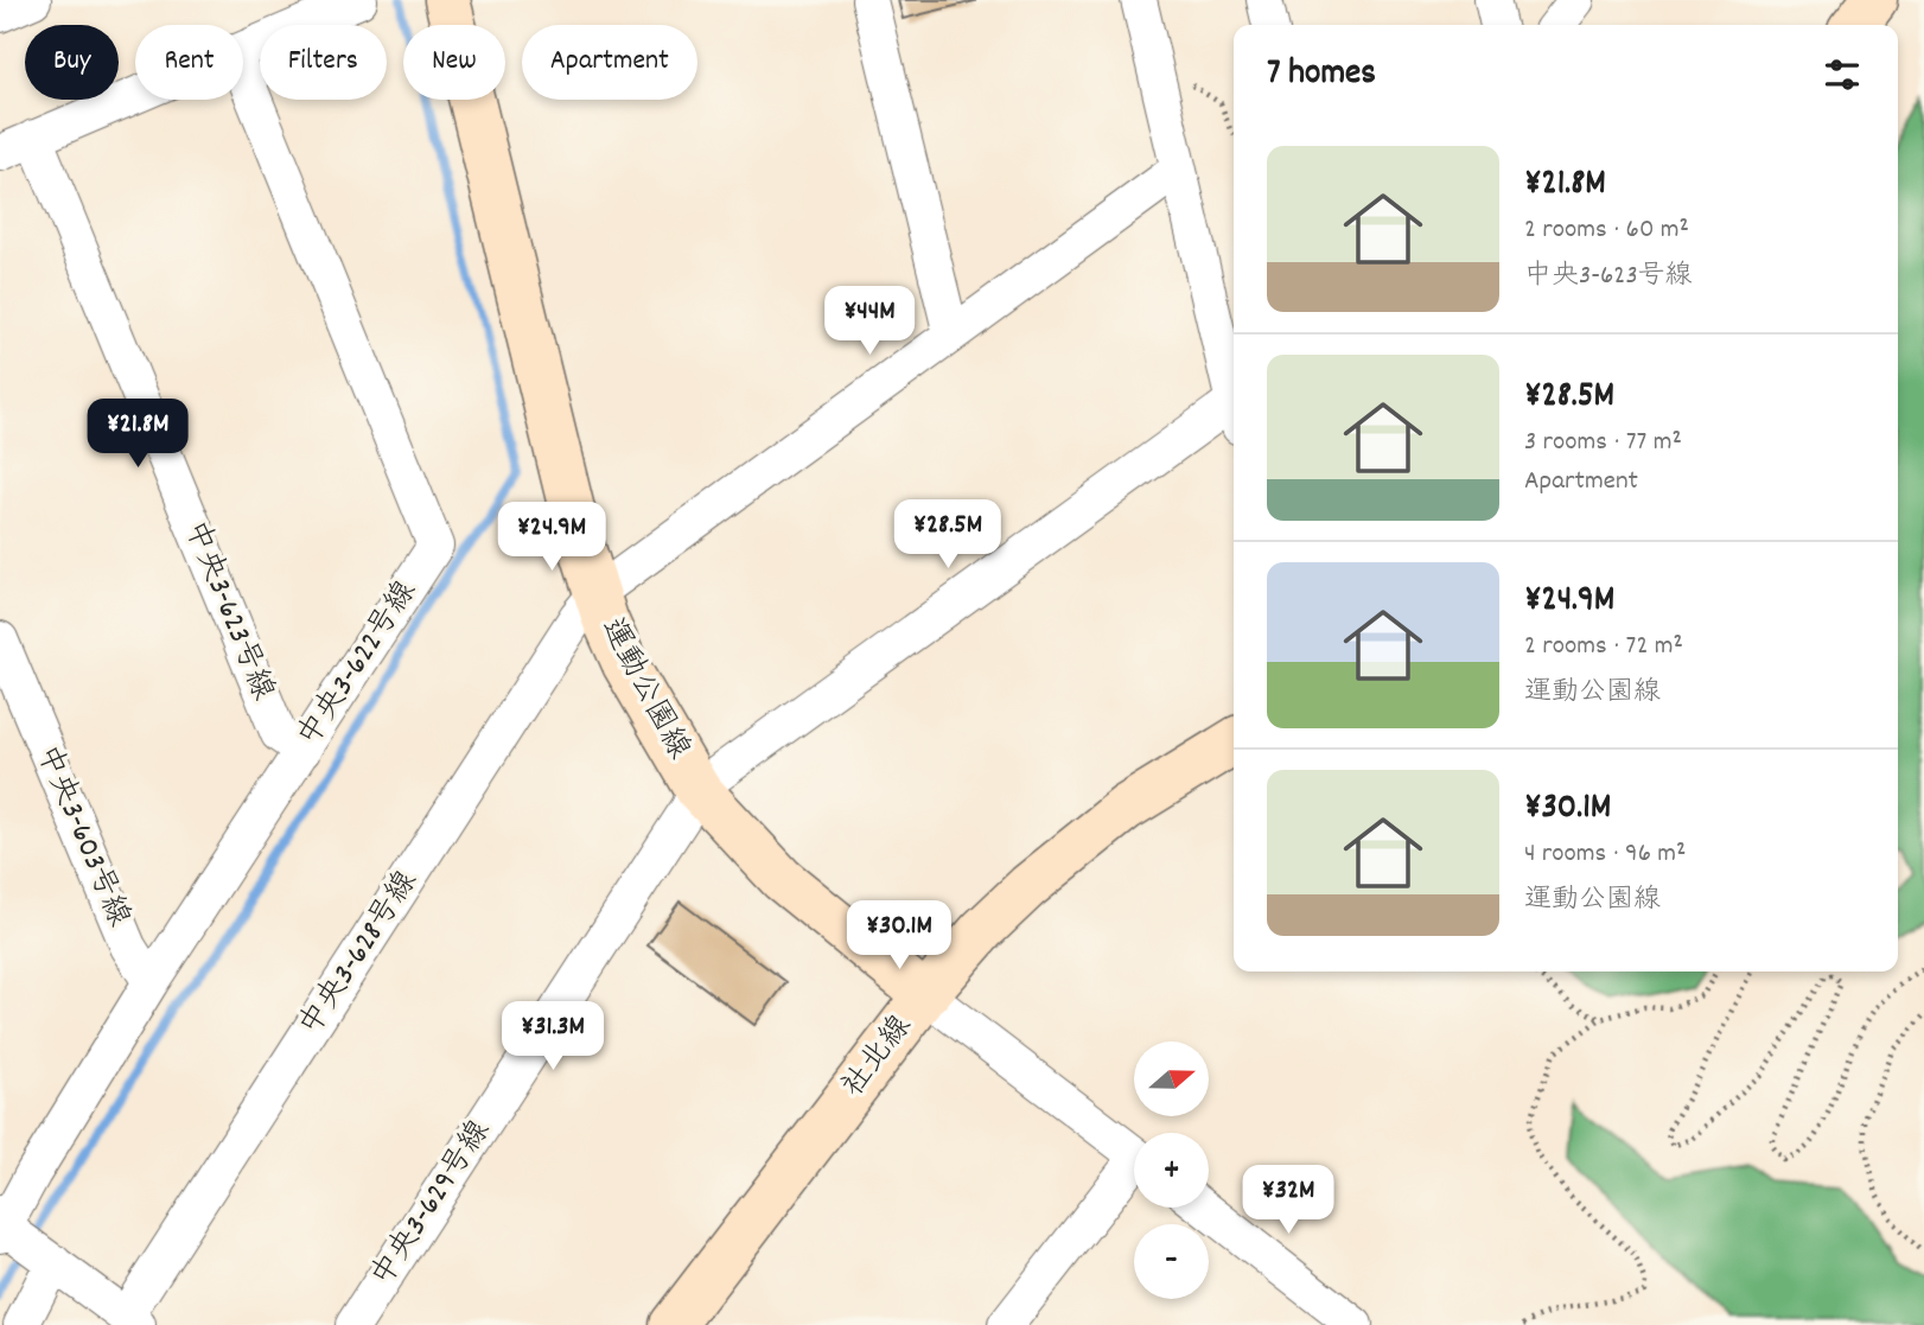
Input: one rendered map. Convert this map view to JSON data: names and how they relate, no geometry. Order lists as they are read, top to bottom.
{
  "streets": {
    "street": [
      "中央3-623号線",
      "中央3-622号線",
      "運動公園線",
      "中央3-603号線",
      "中央3-628号線",
      "社北線",
      "中央3-629号線"
    ]
  },
  "crossings": [
    ["中央3-623号線", "中央3-622号線"],
    ["中央3-622号線", "中央3-603号線"],
    ["運動公園線", "中央3-628号線"],
    ["運動公園線", "社北線"],
    ["運動公園線", "中央3-629号線"]
  ],
  "north": "right",
  "page": {
    "chip": [
      "Buy",
      "Rent",
      "Filters",
      "New",
      "Apartment"
    ],
    "heading": "7 homes",
    "list": [
      {
        "name": "¥21.8M",
        "note": "2 rooms · 60 m² · 中央3-623号線"
      },
      {
        "name": "¥28.5M",
        "note": "3 rooms · 77 m² · Apartment"
      },
      {
        "name": "¥24.9M",
        "note": "2 rooms · 72 m² · 運動公園線"
      },
      {
        "name": "¥30.1M",
        "note": "4 rooms · 96 m² · 運動公園線"
      }
    ],
    "price": [
      "¥44M",
      "¥21.8M",
      "¥28.5M",
      "¥24.9M",
      "¥30.1M",
      "¥31.3M",
      "¥32M"
    ],
    "map_buttons": ["+", "−"]
  }
}
